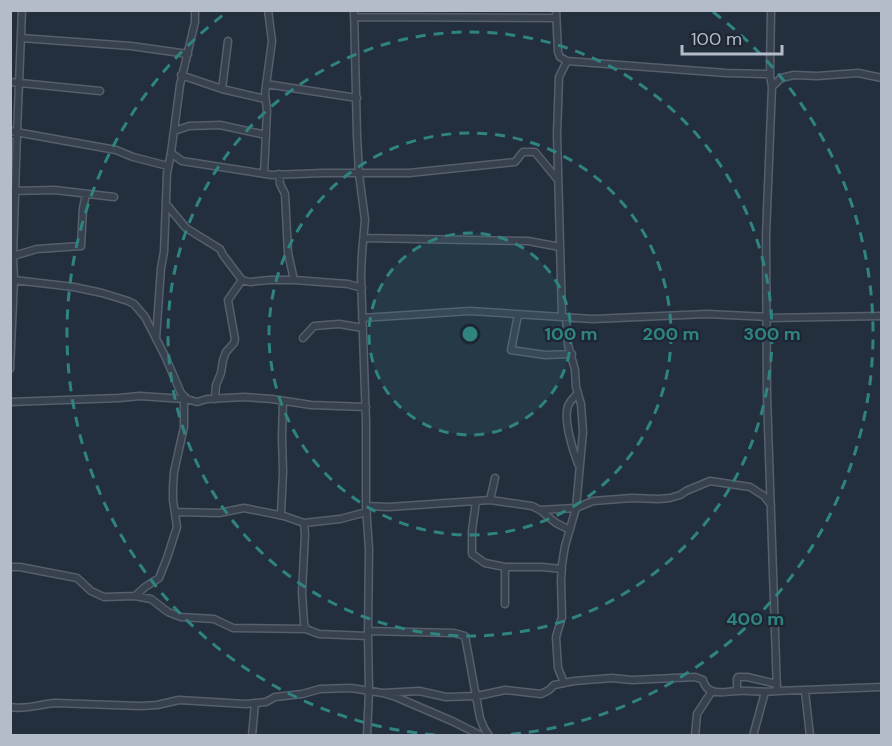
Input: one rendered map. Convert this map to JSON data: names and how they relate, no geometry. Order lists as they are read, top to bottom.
{
  "scale_bar": "100 m",
  "rings": [
    "100 m",
    "200 m",
    "300 m",
    "400 m"
  ]
}
